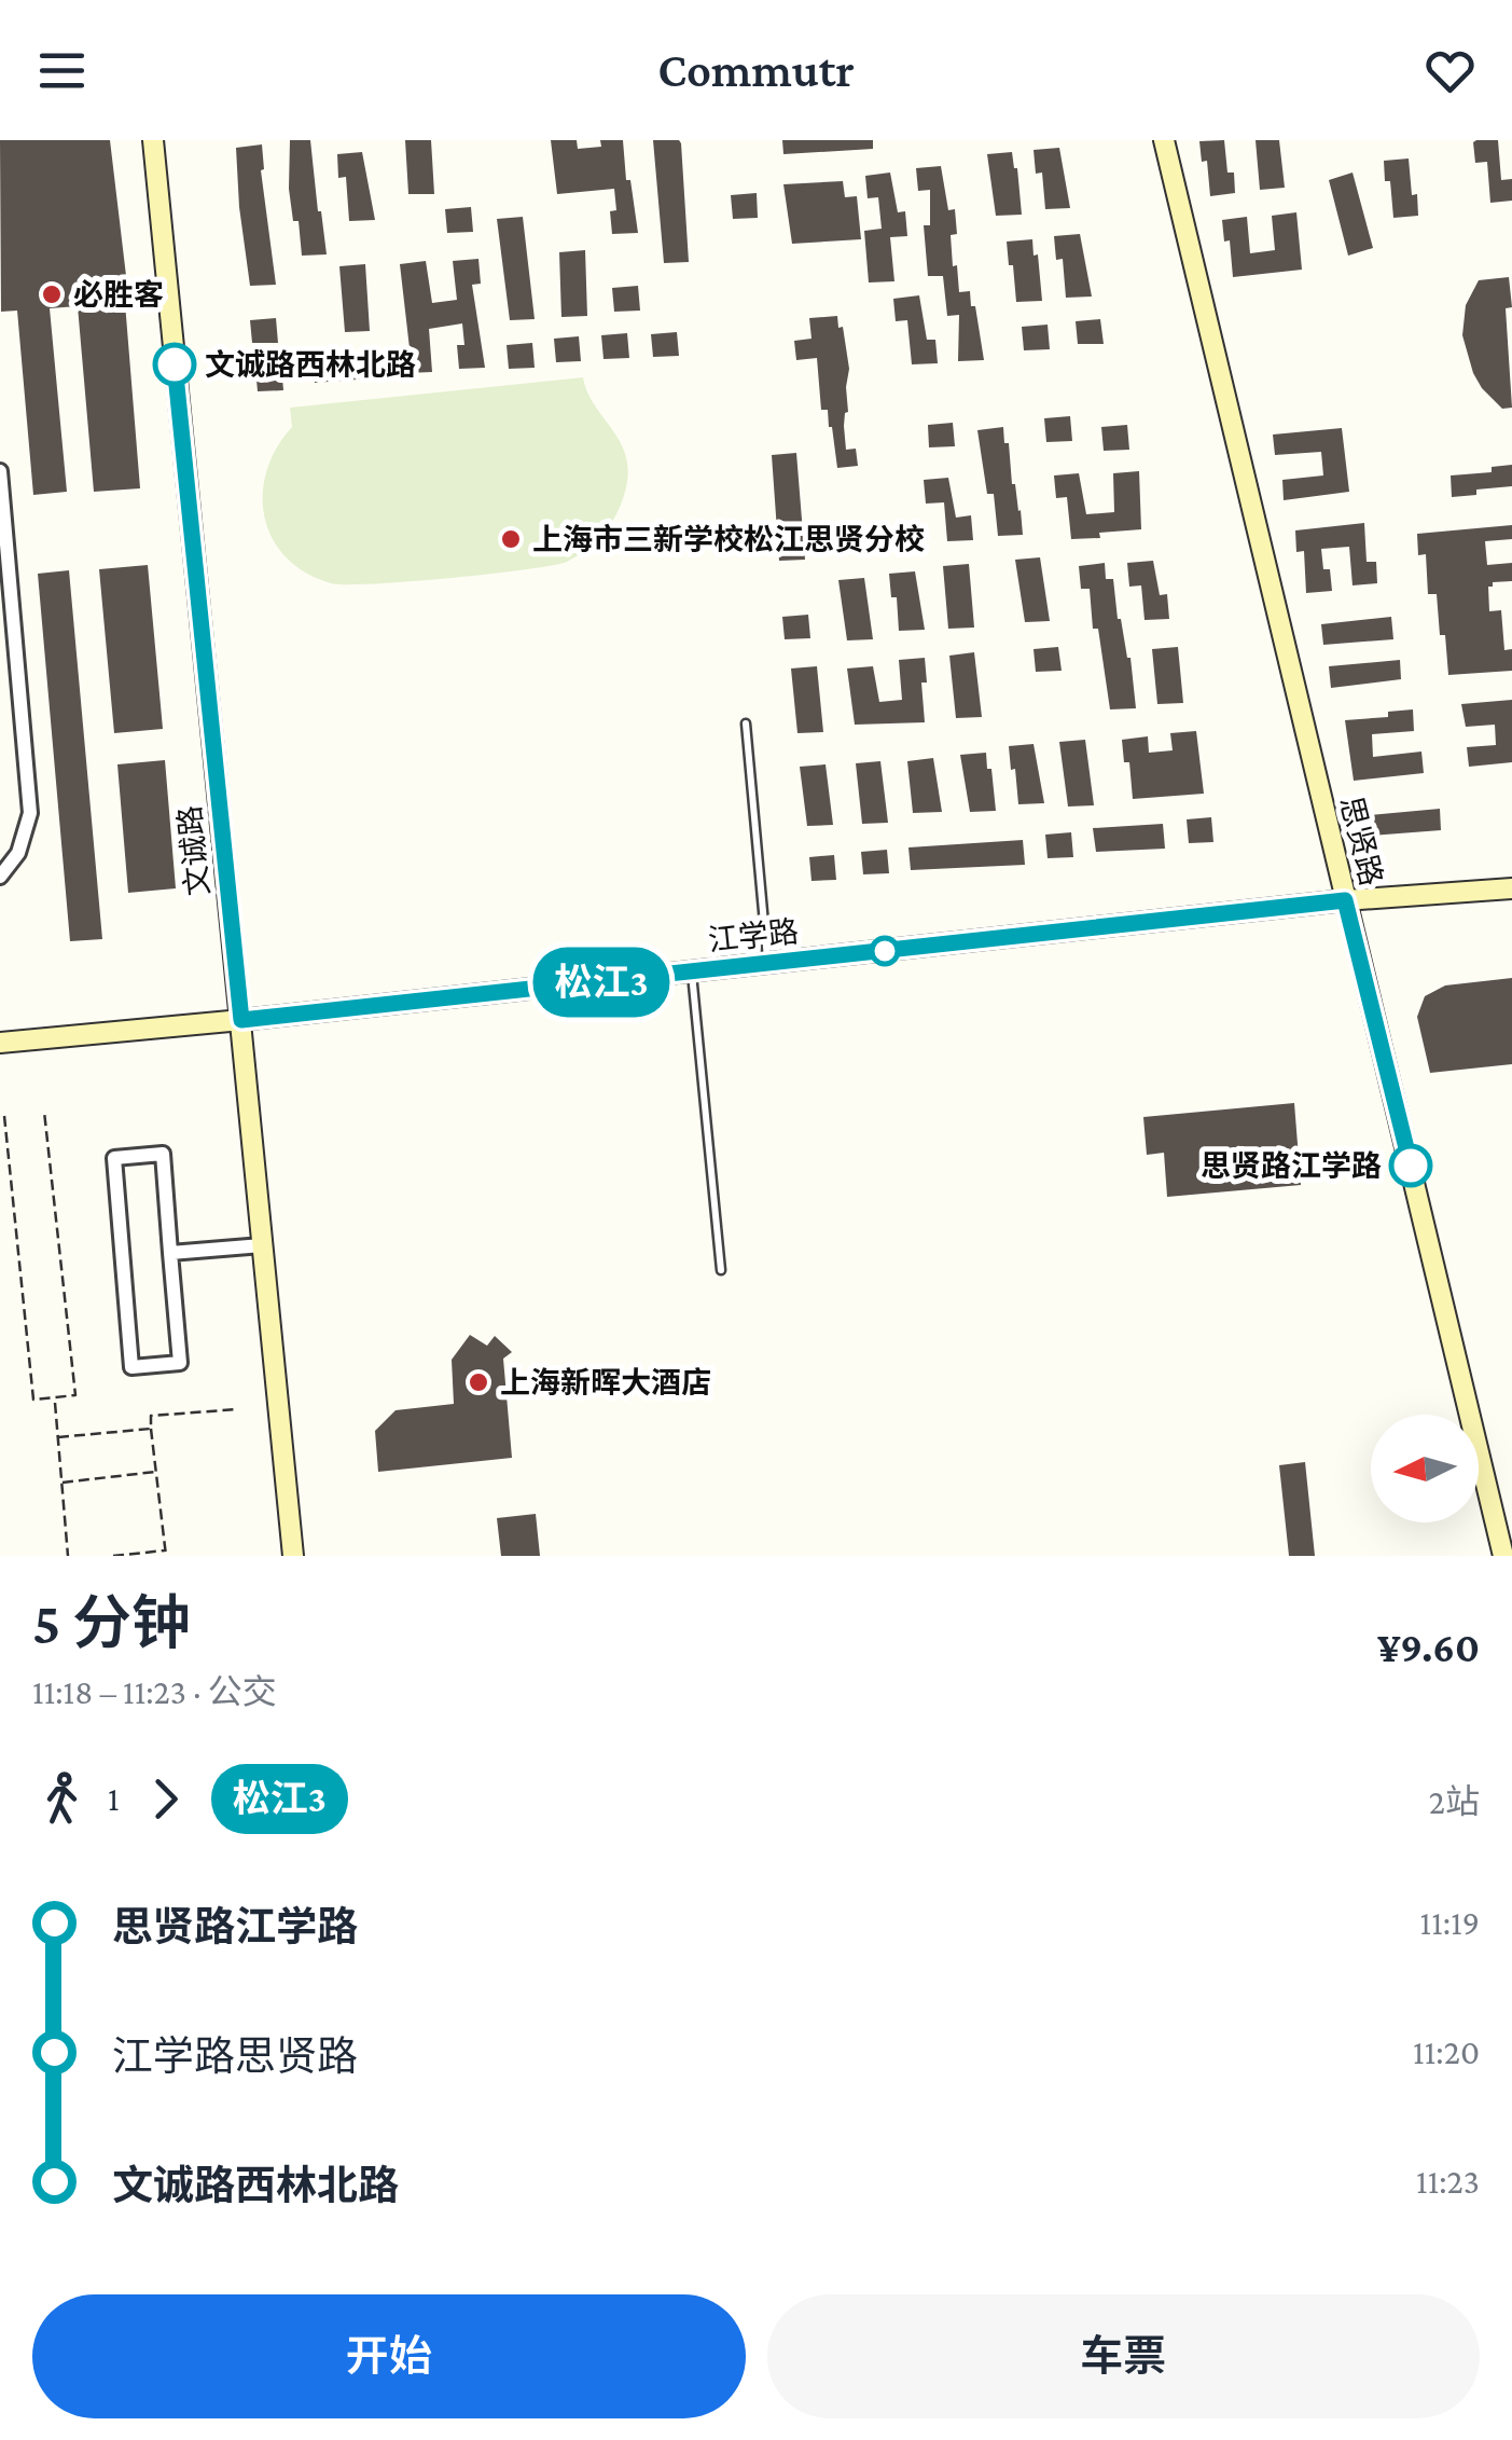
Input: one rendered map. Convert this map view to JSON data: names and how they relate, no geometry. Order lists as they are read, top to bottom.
{
  "streets": {
    "main road": ["思贤路", "文诚路", "江学路"]
  },
  "crossings": [
    ["思贤路", "江学路"],
    ["文诚路", "江学路"]
  ],
  "places": [
    "必胜客",
    "文诚路西林北路",
    "上海市三新学校松江思贤分校",
    "思贤路江学路",
    "上海新晖大酒店"
  ],
  "lines": ["bus line 松江3"],
  "north": "left",
  "page": {
    "header": "Commutr",
    "on_map": "松江3",
    "heading": ["5 分钟", "11:18 – 11:23 · 公交", "¥9.60"],
    "legs": ["1", "松江3", "2站"],
    "list": [
      {
        "name": "思贤路江学路",
        "value": "11:19"
      },
      {
        "name": "江学路思贤路",
        "value": "11:20"
      },
      {
        "name": "文诚路西林北路",
        "value": "11:23"
      }
    ],
    "buttons": ["开始", "车票"]
  }
}
